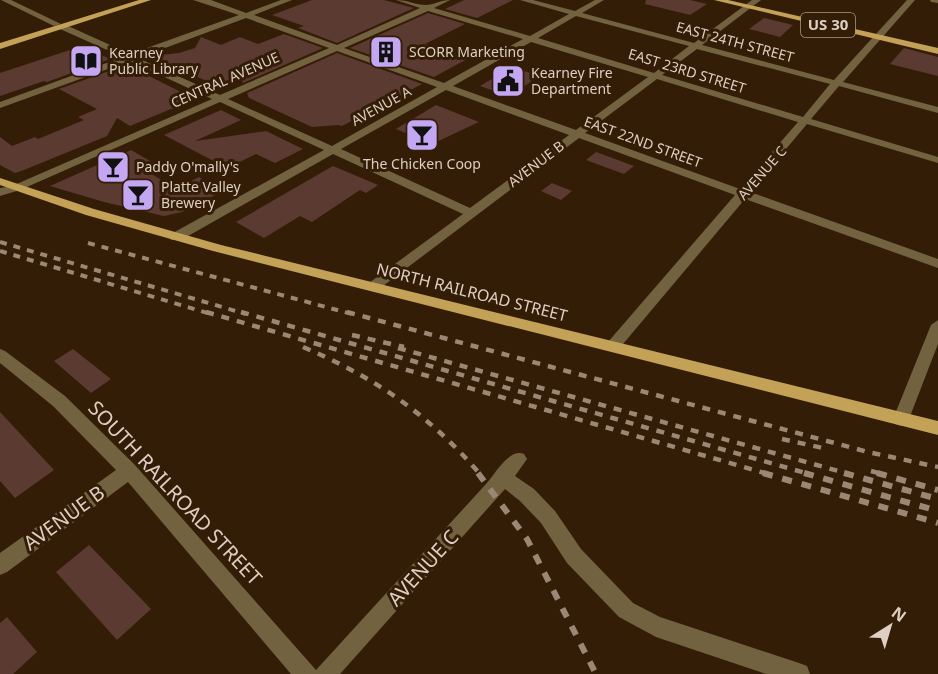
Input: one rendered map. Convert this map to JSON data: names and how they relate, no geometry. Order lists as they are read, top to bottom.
{
  "streets": {
    "main road": ["US 30", "NORTH RAILROAD STREET"],
    "street": [
      "EAST 24TH STREET",
      "EAST 23RD STREET",
      "CENTRAL AVENUE",
      "AVENUE A",
      "EAST 22ND STREET",
      "AVENUE B",
      "AVENUE C",
      "SOUTH RAILROAD STREET"
    ]
  },
  "crossings": [
    ["US 30", "AVENUE B"],
    ["US 30", "AVENUE C"],
    ["EAST 24TH STREET", "AVENUE A"],
    ["EAST 24TH STREET", "AVENUE B"],
    ["EAST 24TH STREET", "AVENUE C"],
    ["EAST 23RD STREET", "CENTRAL AVENUE"],
    ["EAST 23RD STREET", "AVENUE A"],
    ["EAST 23RD STREET", "AVENUE B"],
    ["EAST 23RD STREET", "AVENUE C"],
    ["CENTRAL AVENUE", "EAST 22ND STREET"],
    ["CENTRAL AVENUE", "NORTH RAILROAD STREET"],
    ["AVENUE A", "EAST 22ND STREET"],
    ["AVENUE A", "NORTH RAILROAD STREET"],
    ["EAST 22ND STREET", "AVENUE B"],
    ["EAST 22ND STREET", "AVENUE C"],
    ["AVENUE B", "NORTH RAILROAD STREET"],
    ["AVENUE B", "SOUTH RAILROAD STREET"],
    ["AVENUE C", "NORTH RAILROAD STREET"]
  ],
  "places": {
    "building": ["SCORR Marketing"],
    "library": ["Kearney Public Library"],
    "public building": ["Kearney Fire Department"],
    "bar": ["The Chicken Coop", "Paddy O'mally's", "Platte Valley Brewery"]
  },
  "north": "top right"
}
